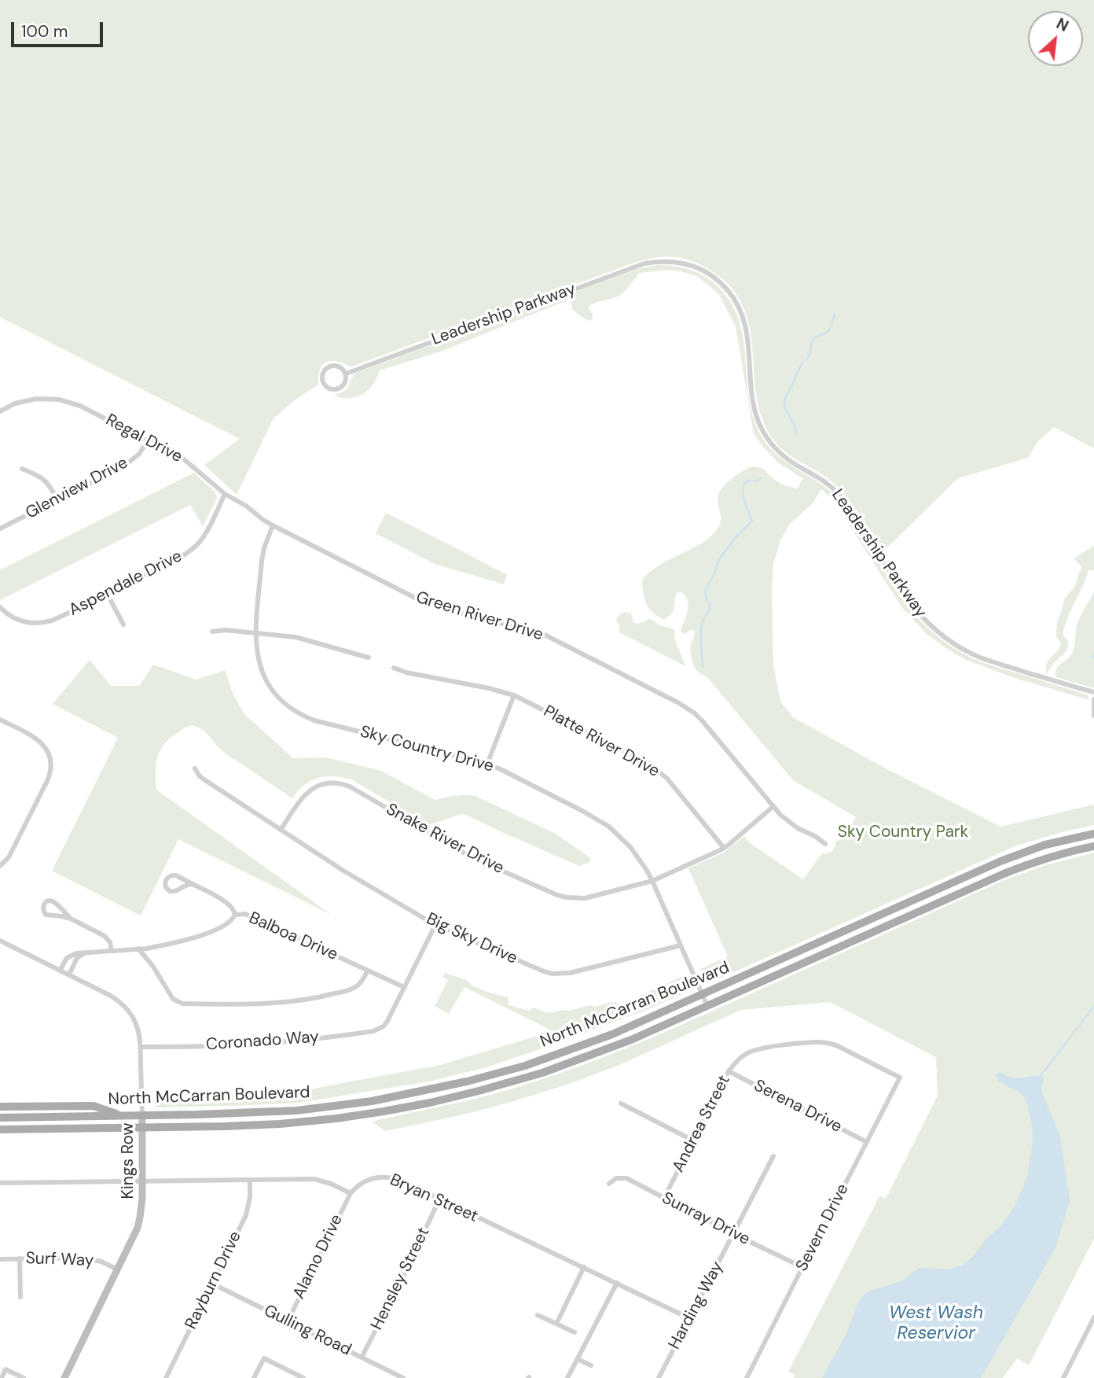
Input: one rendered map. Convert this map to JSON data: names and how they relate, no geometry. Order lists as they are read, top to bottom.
{
  "streets": {
    "main road": ["North McCarran Boulevard", "Kings Row"],
    "street": [
      "Leadership Parkway",
      "Regal Drive",
      "Glenview Drive",
      "Aspendale Drive",
      "Green River Drive",
      "Platte River Drive",
      "Sky Country Drive",
      "Snake River Drive",
      "Balboa Drive",
      "Big Sky Drive",
      "Coronado Way",
      "Serena Drive",
      "Andrea Street",
      "Bryan Street",
      "Sunray Drive",
      "Severn Drive",
      "Alamo Drive",
      "Surf Way",
      "Hensley Street",
      "Rayburn Drive",
      "Harding Way",
      "Gulling Road"
    ]
  },
  "crossings": [
    ["Regal Drive", "Glenview Drive"],
    ["Regal Drive", "Aspendale Drive"],
    ["Regal Drive", "Green River Drive"],
    ["Regal Drive", "Sky Country Drive"],
    ["Green River Drive", "Sky Country Drive"],
    ["Green River Drive", "Snake River Drive"],
    ["Platte River Drive", "Snake River Drive"],
    ["Sky Country Drive", "Snake River Drive"],
    ["Sky Country Drive", "Big Sky Drive"],
    ["Sky Country Drive", "North McCarran Boulevard"],
    ["Snake River Drive", "Big Sky Drive"],
    ["Balboa Drive", "Coronado Way"],
    ["Balboa Drive", "Kings Row"],
    ["North McCarran Boulevard", "Kings Row"],
    ["Coronado Way", "Kings Row"],
    ["Serena Drive", "Andrea Street"],
    ["Serena Drive", "Severn Drive"],
    ["Andrea Street", "Sunray Drive"],
    ["Andrea Street", "Severn Drive"],
    ["Kings Row", "Surf Way"],
    ["Bryan Street", "Alamo Drive"],
    ["Bryan Street", "Hensley Street"],
    ["Bryan Street", "Harding Way"],
    ["Sunray Drive", "Severn Drive"],
    ["Sunray Drive", "Harding Way"],
    ["Alamo Drive", "Gulling Road"],
    ["Hensley Street", "Gulling Road"],
    ["Rayburn Drive", "Gulling Road"]
  ],
  "water": ["West Wash Reservior"],
  "parks": ["Sky Country Park"],
  "scale_bar": "100 m",
  "north": "top right"
}
